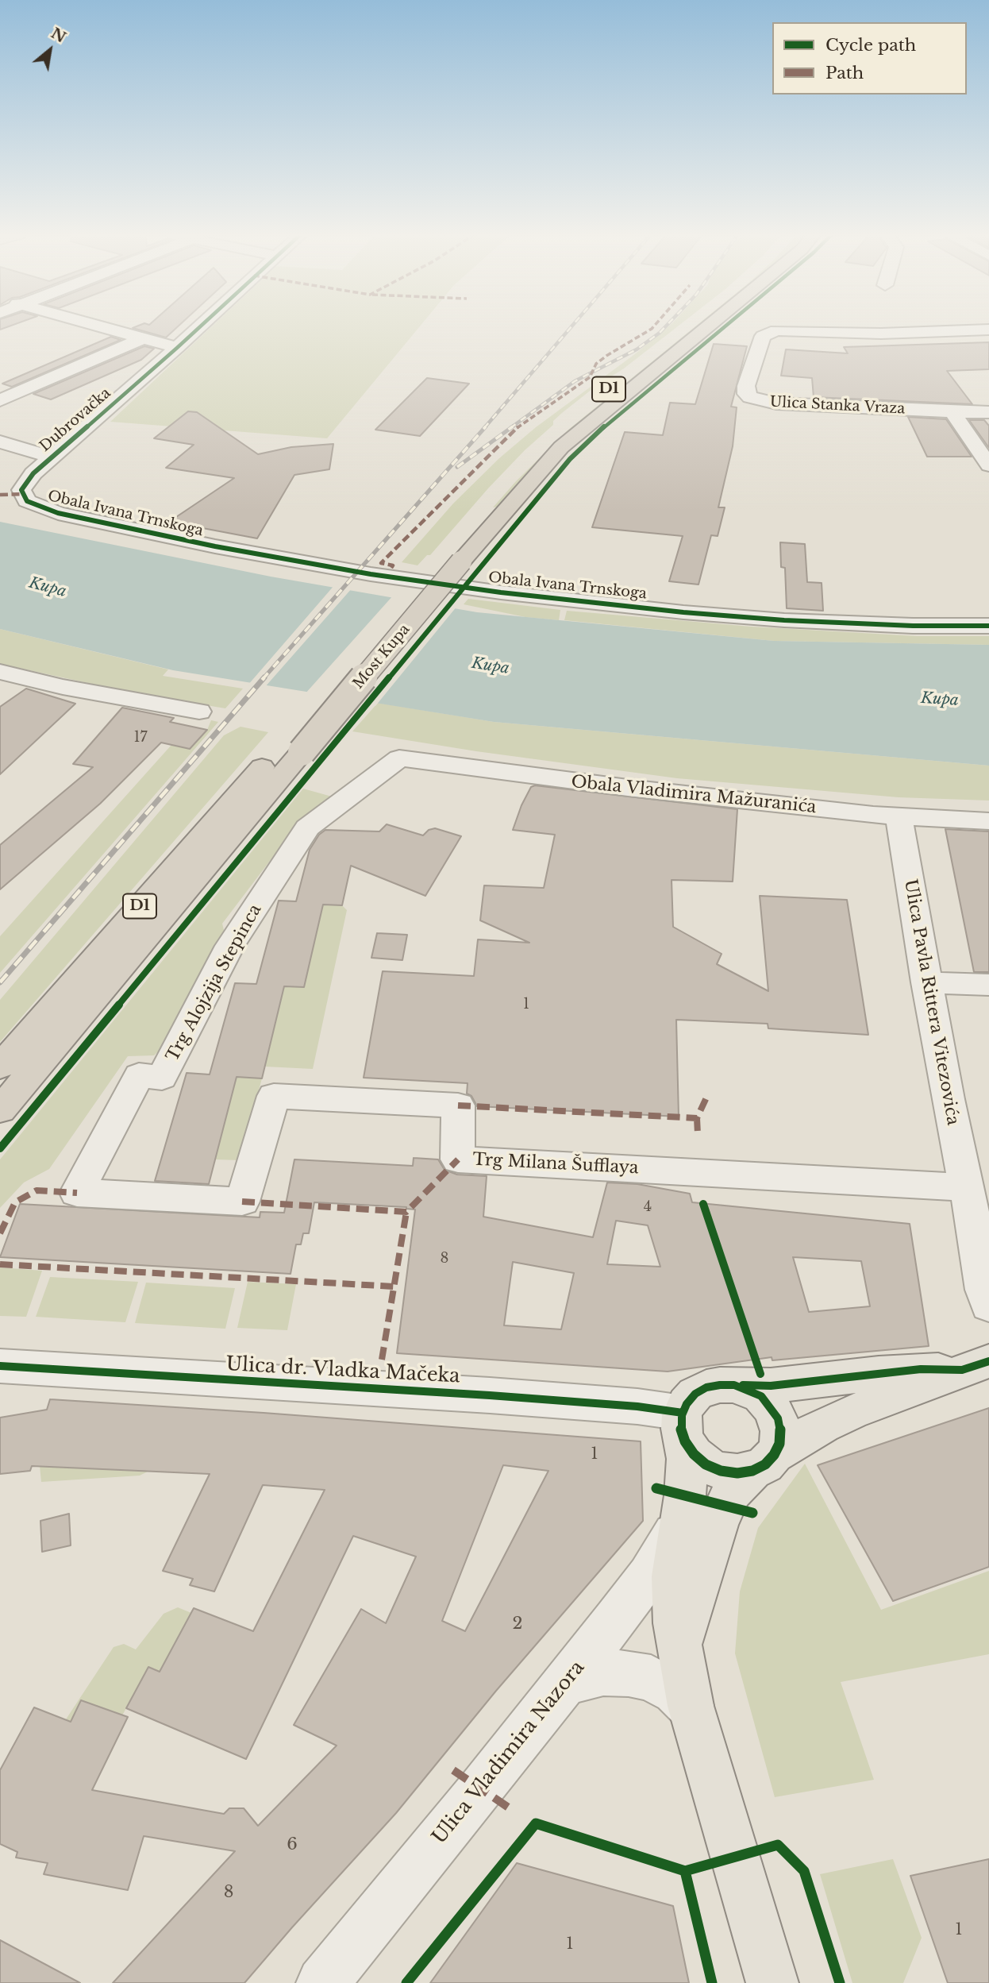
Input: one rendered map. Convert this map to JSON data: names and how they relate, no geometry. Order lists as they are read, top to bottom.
{
  "streets": {
    "highway": ["D1", "Most Kupa"],
    "street": [
      "Ulica Stanka Vraza",
      "Dubrovačka",
      "Obala Ivana Trnskoga",
      "Obala Vladimira Mažuranića",
      "Trg Alojzija Stepinca",
      "Ulica Pavla Rittera Vitezovića",
      "Trg Milana Šufflaya",
      "Ulica dr. Vladka Mačeka",
      "Ulica Vladimira Nazora"
    ]
  },
  "crossings": [
    ["D1", "Most Kupa"],
    ["Dubrovačka", "Obala Ivana Trnskoga"],
    ["Obala Vladimira Mažuranića", "Trg Alojzija Stepinca"],
    ["Obala Vladimira Mažuranića", "Ulica Pavla Rittera Vitezovića"],
    ["Trg Alojzija Stepinca", "Trg Milana Šufflaya"],
    ["Ulica Pavla Rittera Vitezovića", "Trg Milana Šufflaya"]
  ],
  "water": ["Kupa"],
  "house_numbers": [
    "17",
    "1",
    "4",
    "8",
    "1",
    "2",
    "6",
    "8",
    "1",
    "1"
  ],
  "legend": ["Cycle path", "Path"],
  "north": "top right"
}
